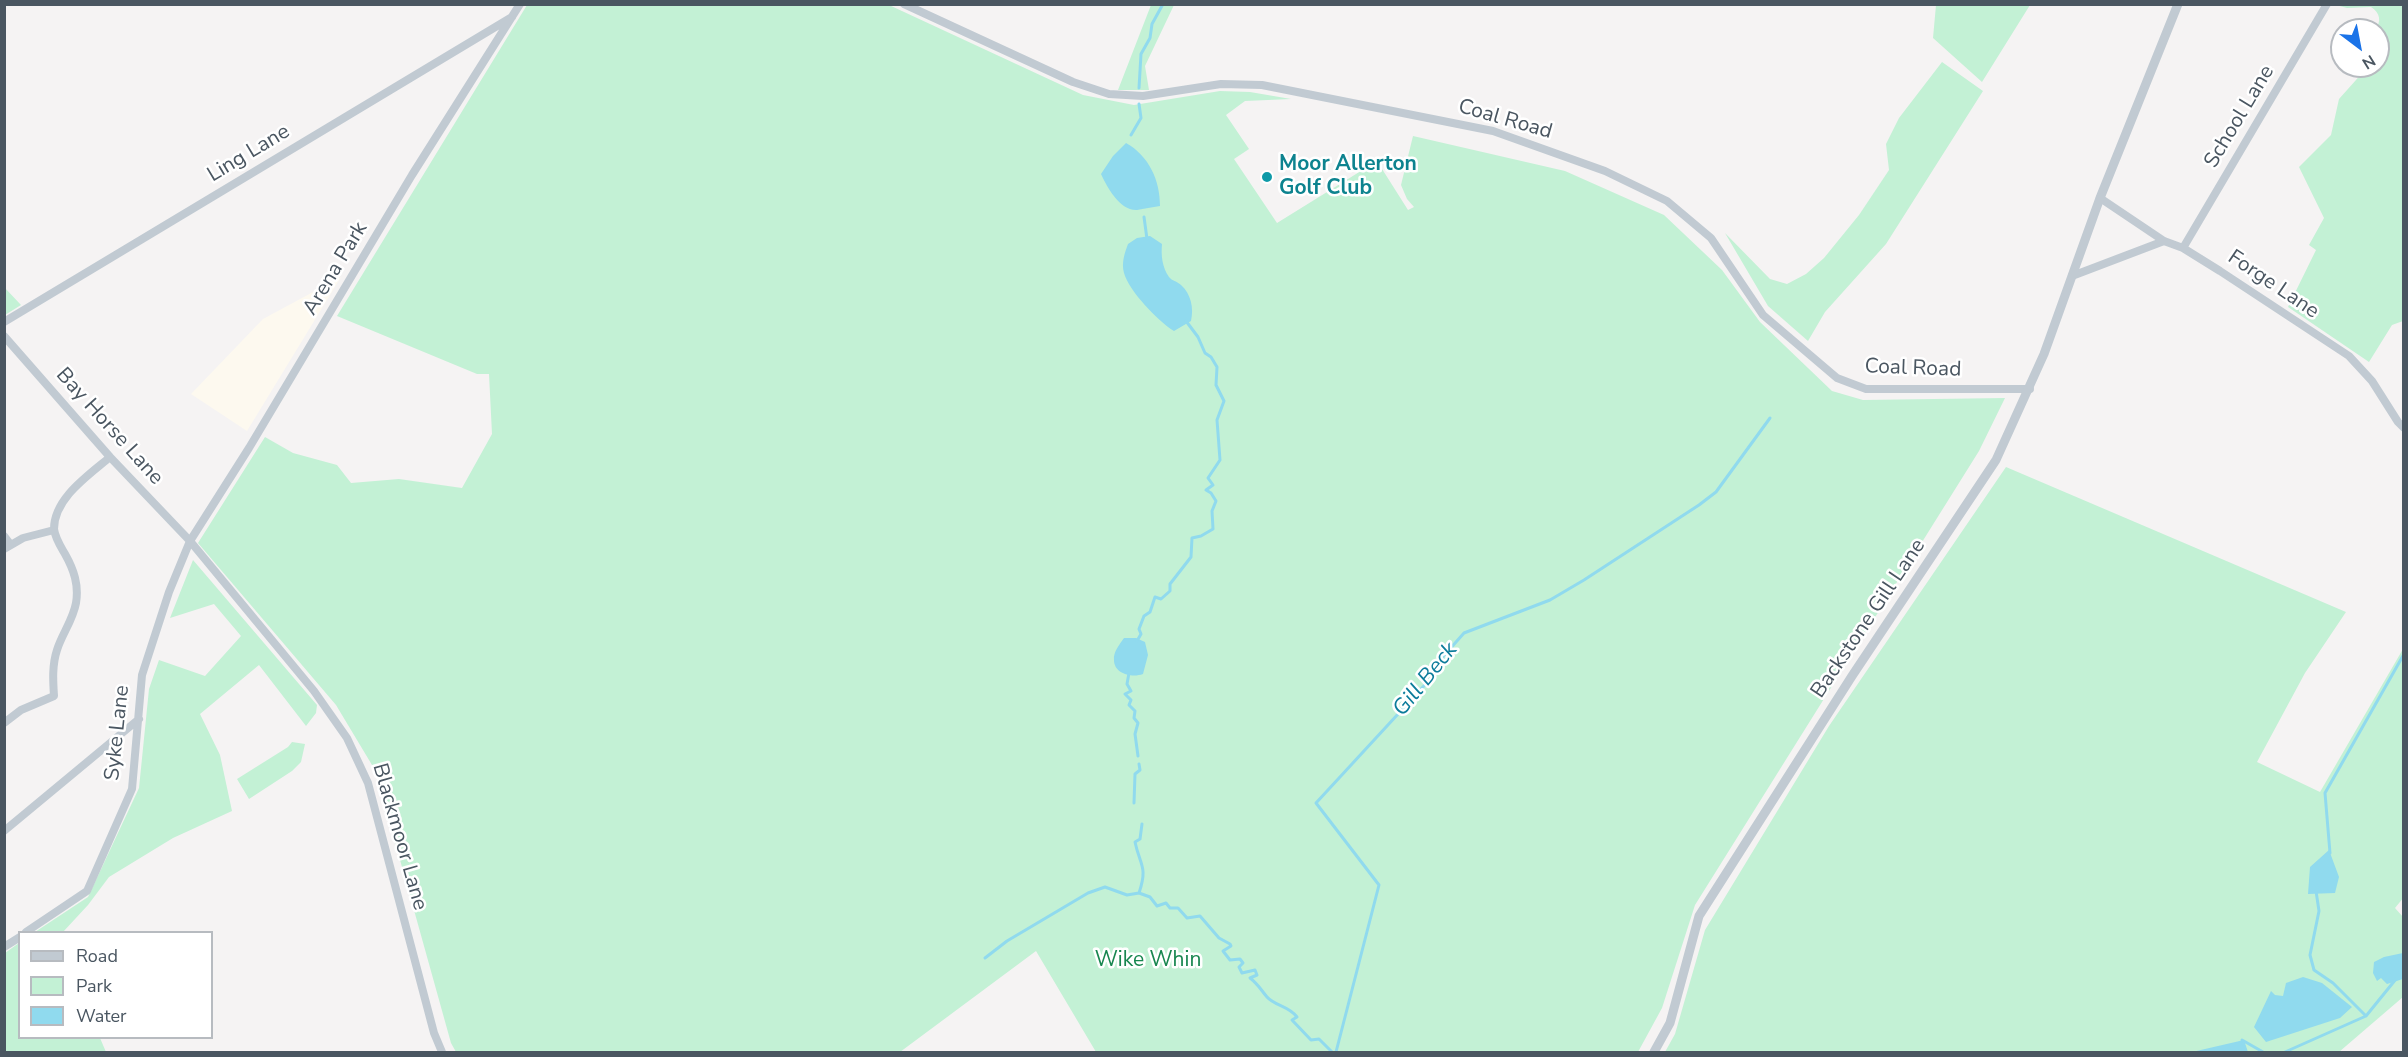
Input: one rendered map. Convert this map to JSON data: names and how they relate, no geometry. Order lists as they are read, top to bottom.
{
  "streets": {
    "street": [
      "School Lane",
      "Coal Road",
      "Ling Lane",
      "Arena Park",
      "Forge Lane",
      "Bay Horse Lane",
      "Backstone Gill Lane",
      "Syke Lane",
      "Blackmoor Lane"
    ]
  },
  "crossings": [
    ["School Lane", "Forge Lane"],
    ["Coal Road", "Backstone Gill Lane"],
    ["Ling Lane", "Arena Park"],
    ["Arena Park", "Bay Horse Lane"],
    ["Arena Park", "Syke Lane"],
    ["Arena Park", "Blackmoor Lane"],
    ["Forge Lane", "Backstone Gill Lane"],
    ["Bay Horse Lane", "Syke Lane"],
    ["Bay Horse Lane", "Blackmoor Lane"],
    ["Syke Lane", "Blackmoor Lane"]
  ],
  "water": ["Gill Beck"],
  "parks": ["Wike Whin"],
  "places": ["Moor Allerton Golf Club"],
  "legend": ["Road", "Park", "Water"],
  "north": "bottom right"
}
